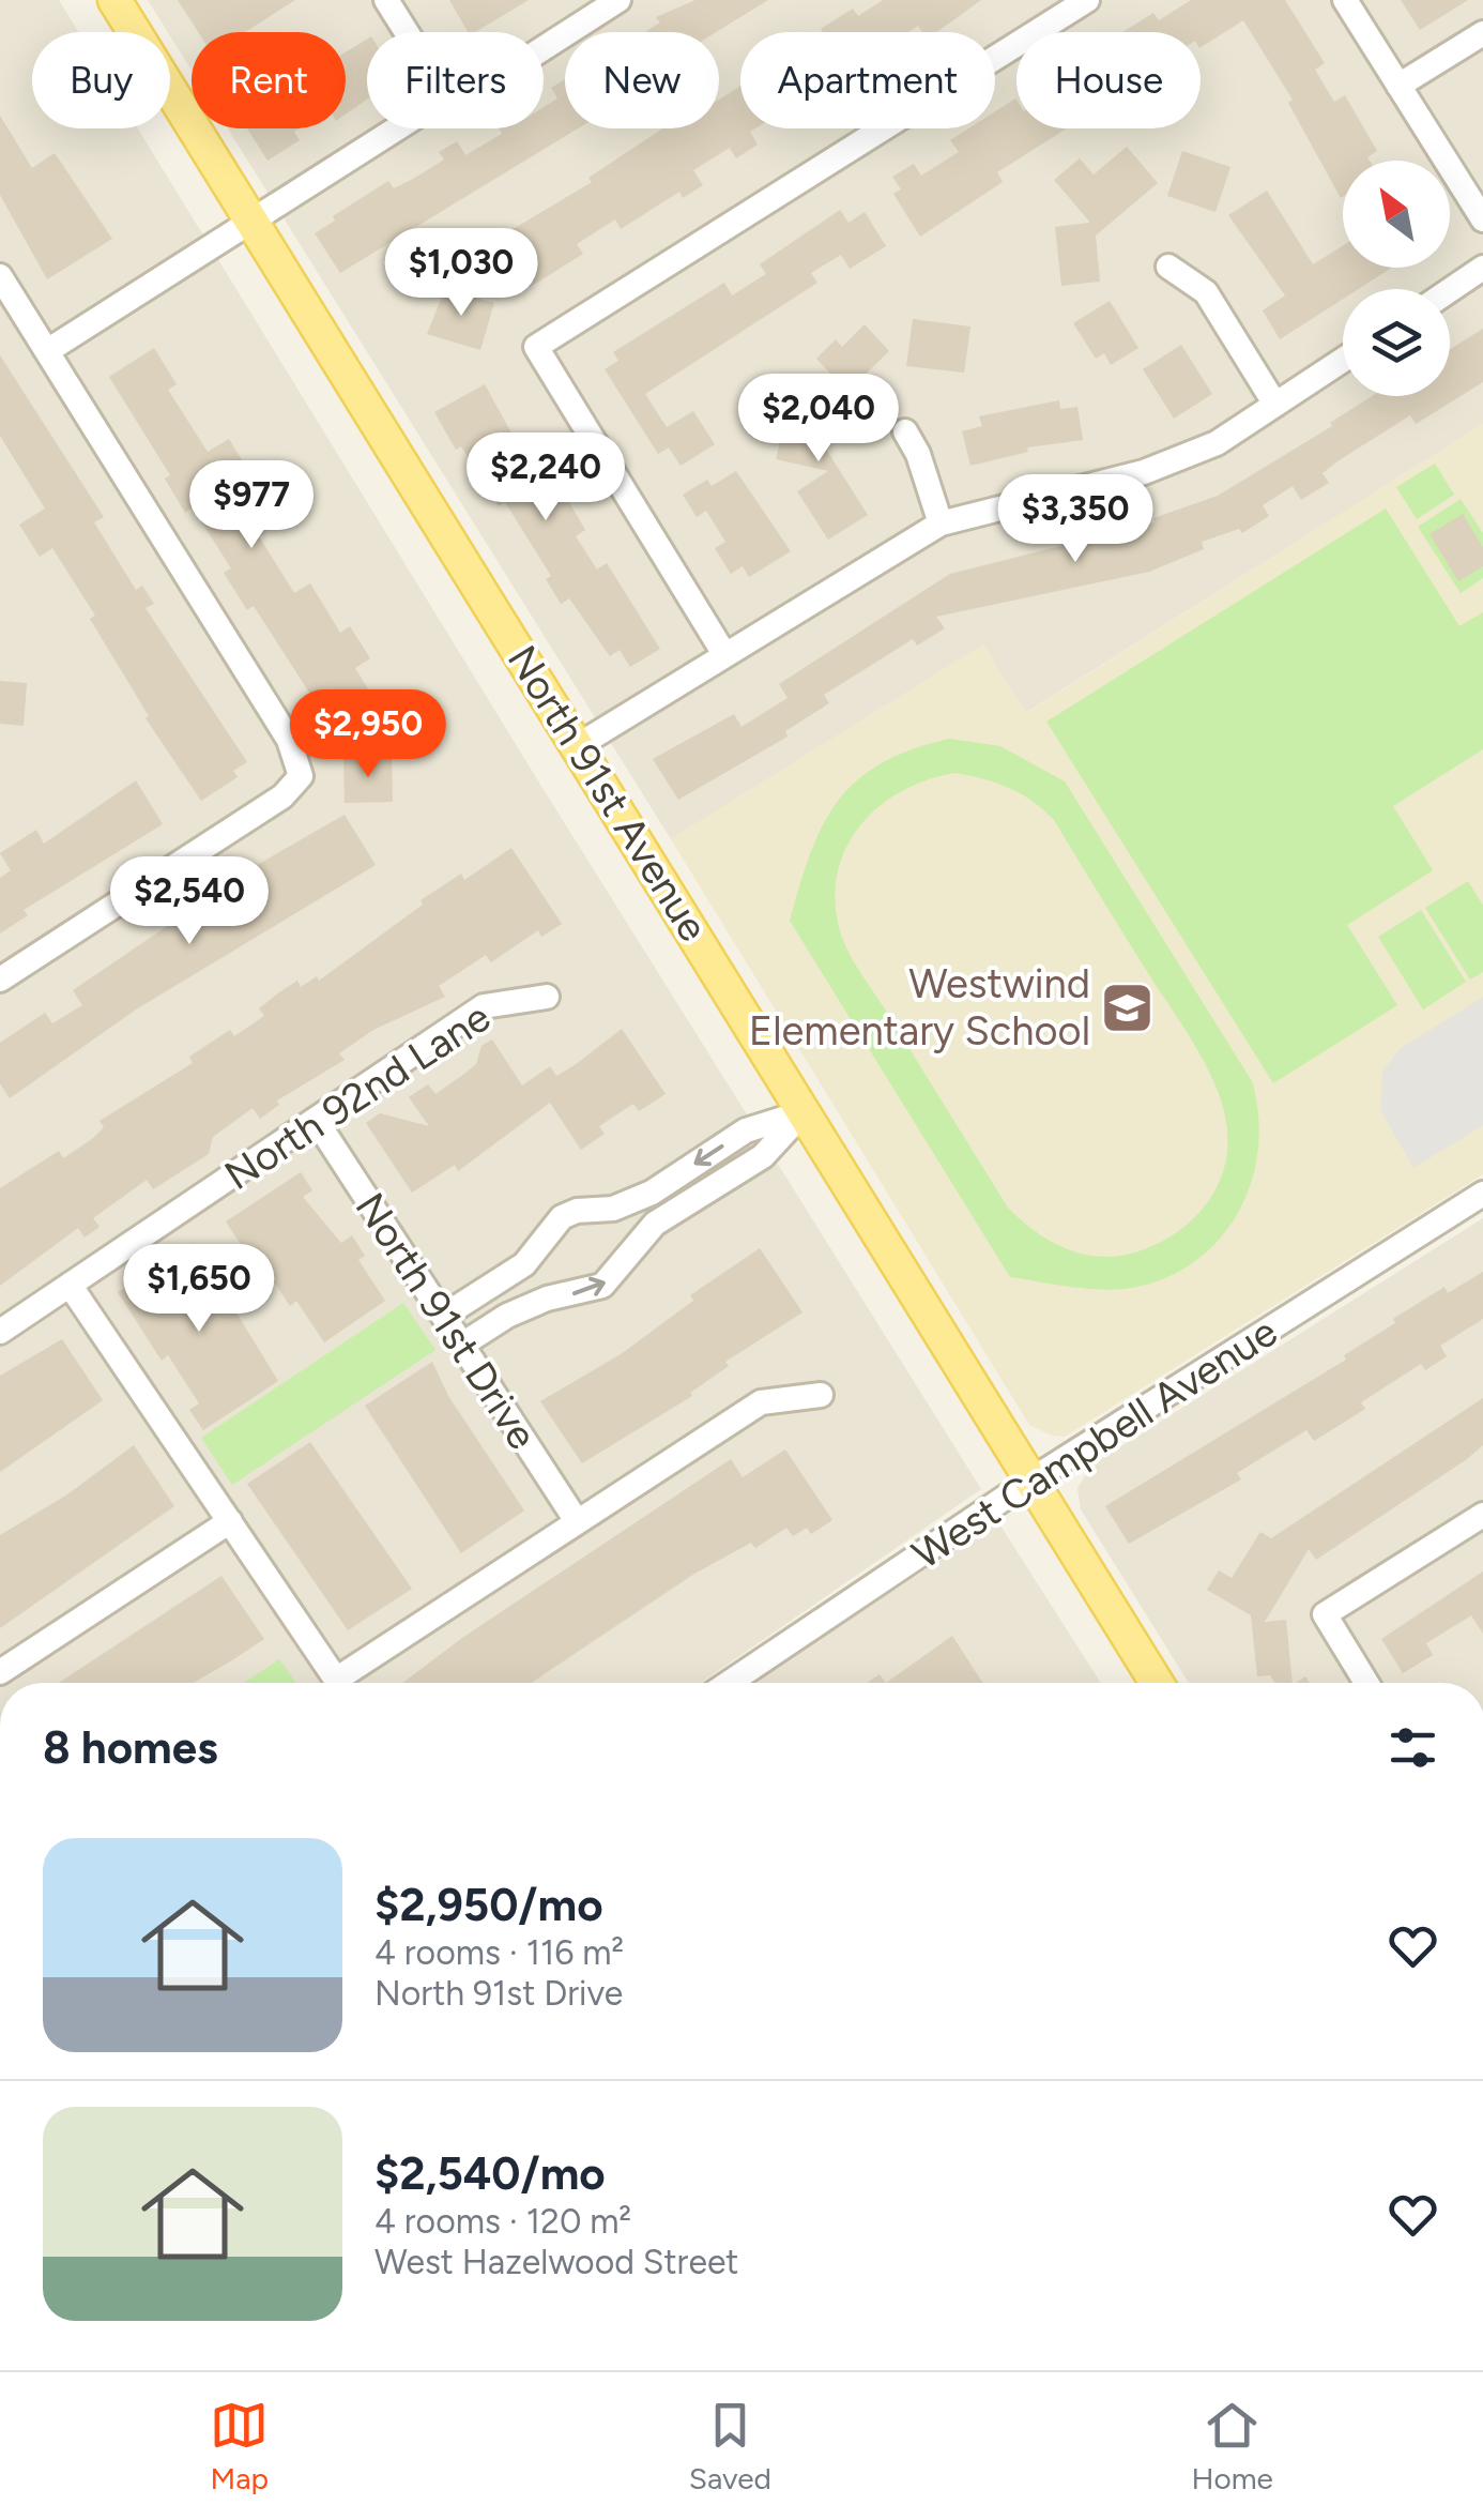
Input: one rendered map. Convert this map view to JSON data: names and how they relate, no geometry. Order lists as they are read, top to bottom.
{
  "streets": {
    "main road": ["North 91st Avenue"],
    "street": ["North 92nd Lane", "North 91st Drive", "West Campbell Avenue"]
  },
  "crossings": [
    ["North 91st Avenue", "West Campbell Avenue"],
    ["North 92nd Lane", "North 91st Drive"]
  ],
  "places": {
    "school or university": ["Westwind Elementary School"]
  },
  "north": "top left",
  "page": {
    "chip": [
      "Buy",
      "Rent",
      "Filters",
      "New",
      "Apartment",
      "House"
    ],
    "price": [
      "$1,030",
      "$2,040",
      "$2,240",
      "$977",
      "$3,350",
      "$2,950",
      "$2,540",
      "$1,650"
    ],
    "heading": "8 homes",
    "list": [
      {
        "name": "$2,950/mo",
        "note": "4 rooms · 116 m² · North 91st Drive"
      },
      {
        "name": "$2,540/mo",
        "note": "4 rooms · 120 m² · West Hazelwood Street"
      }
    ],
    "tabs": ["Map", "Saved", "Home"]
  }
}
